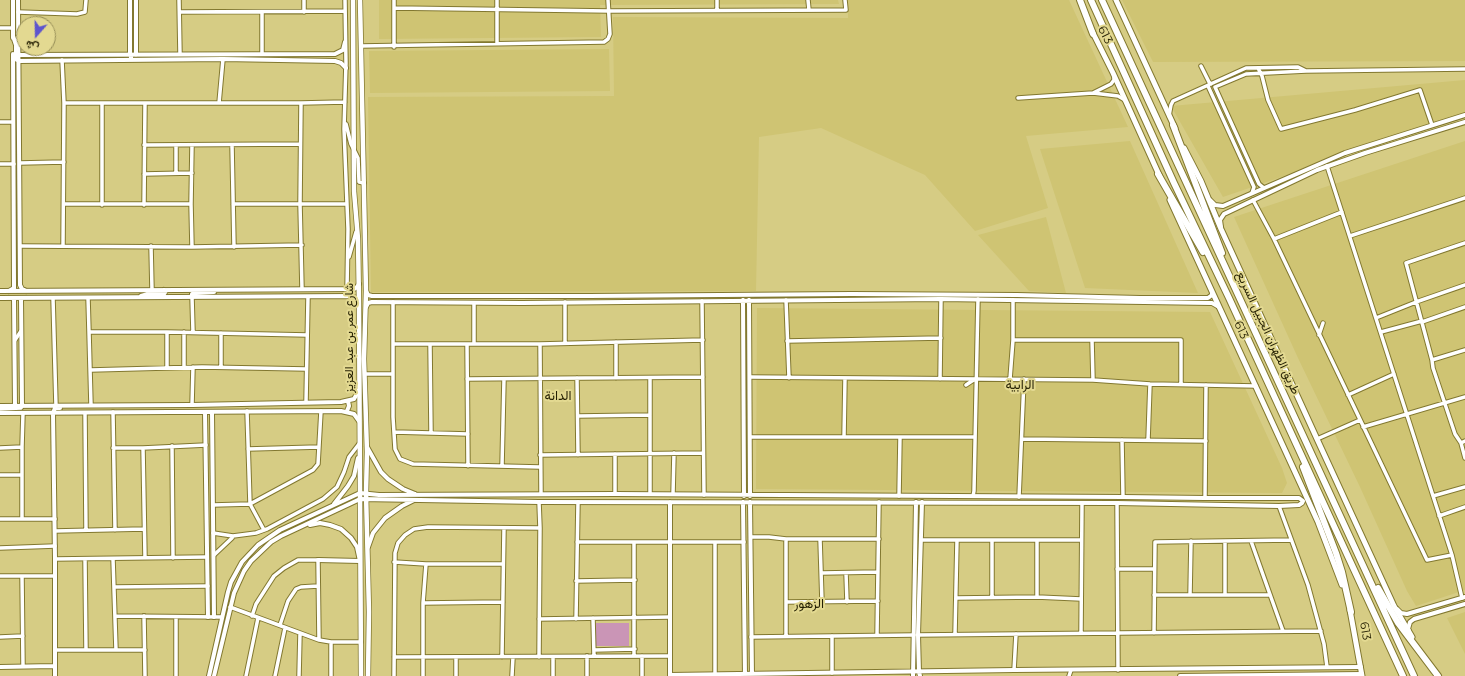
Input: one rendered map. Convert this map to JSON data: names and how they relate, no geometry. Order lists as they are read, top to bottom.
{
  "streets": {
    "highway": ["613", "طريق الظهران الجبيل السريع"],
    "main road": ["شارع عمر بن عبد العزيز"]
  },
  "districts": ["الرابية", "الدانة", "الزهور"],
  "north": "bottom"
}
